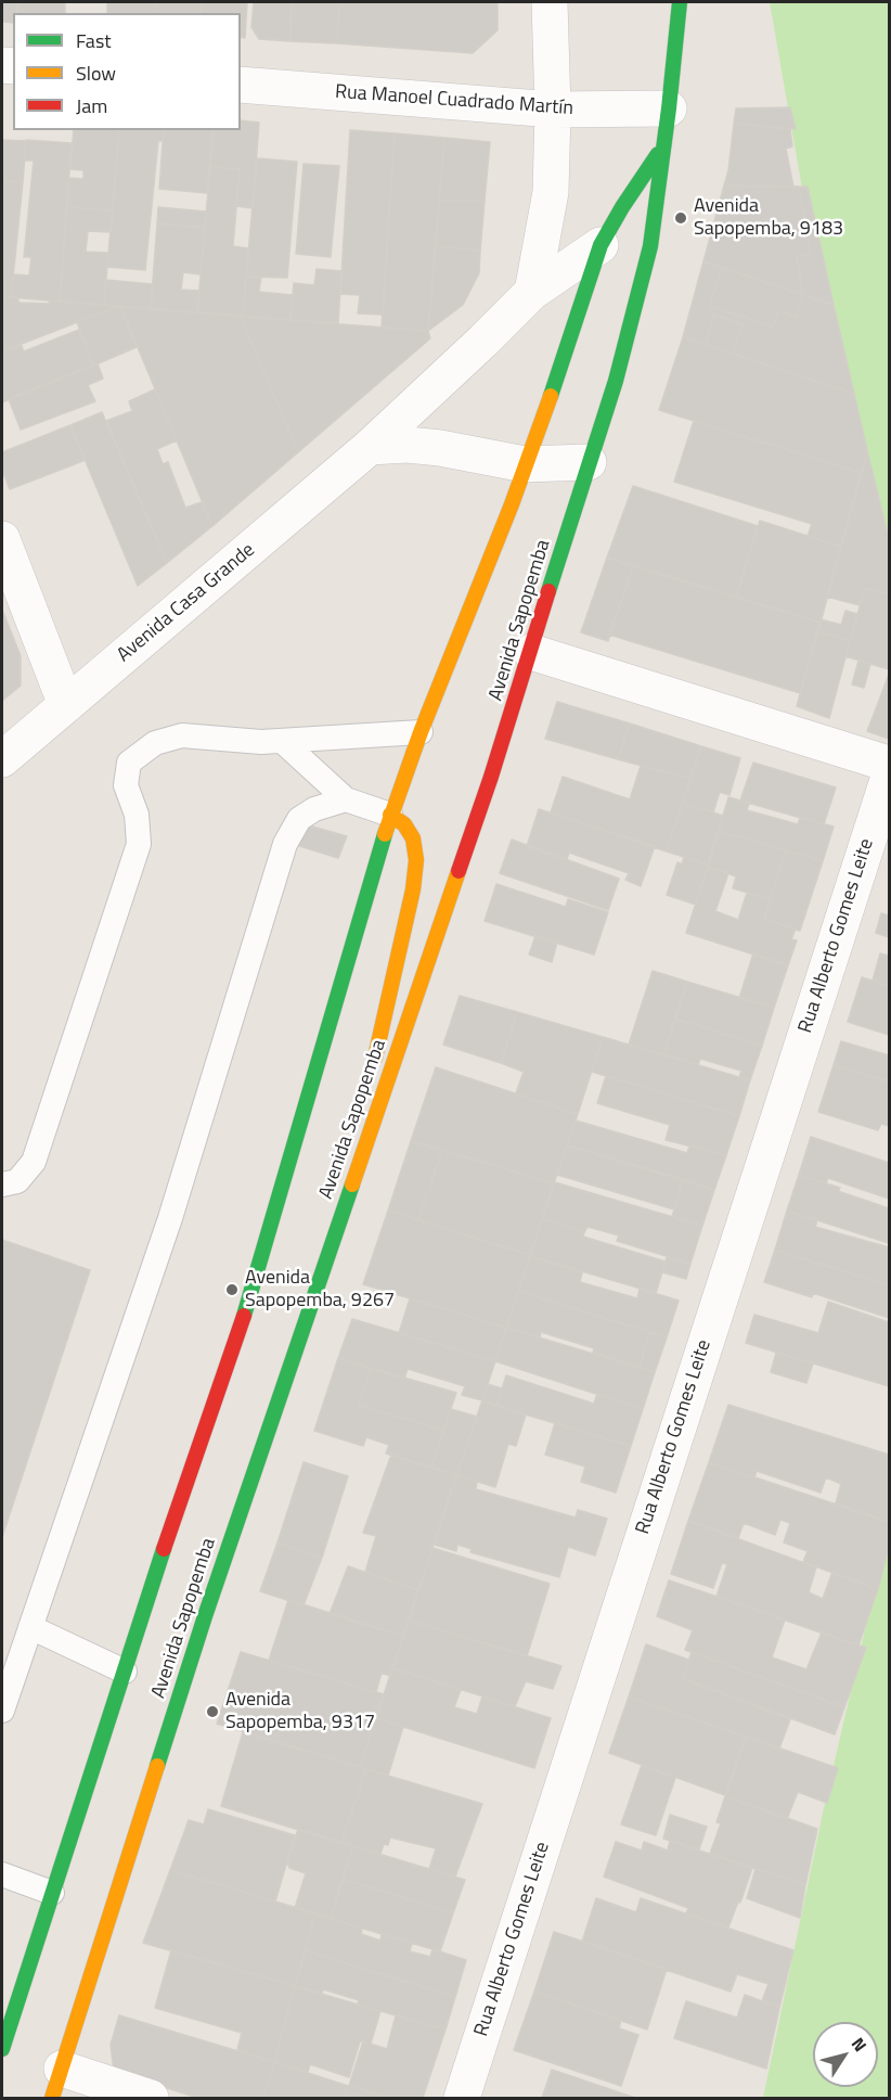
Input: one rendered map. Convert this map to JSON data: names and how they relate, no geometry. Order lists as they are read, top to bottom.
{
  "streets": {
    "main road": ["Avenida Sapopemba"],
    "street": ["Rua Manoel Cuadrado Martín", "Avenida Casa Grande", "Rua Alberto Gomes Leite"]
  },
  "crossings": [
    ["Rua Manoel Cuadrado Martín", "Avenida Sapopemba"],
    ["Avenida Casa Grande", "Avenida Sapopemba"]
  ],
  "places": ["Avenida Sapopemba, 9183", "Avenida Sapopemba, 9267", "Avenida Sapopemba, 9317"],
  "legend": ["Fast", "Slow", "Jam"],
  "north": "top right"
}
